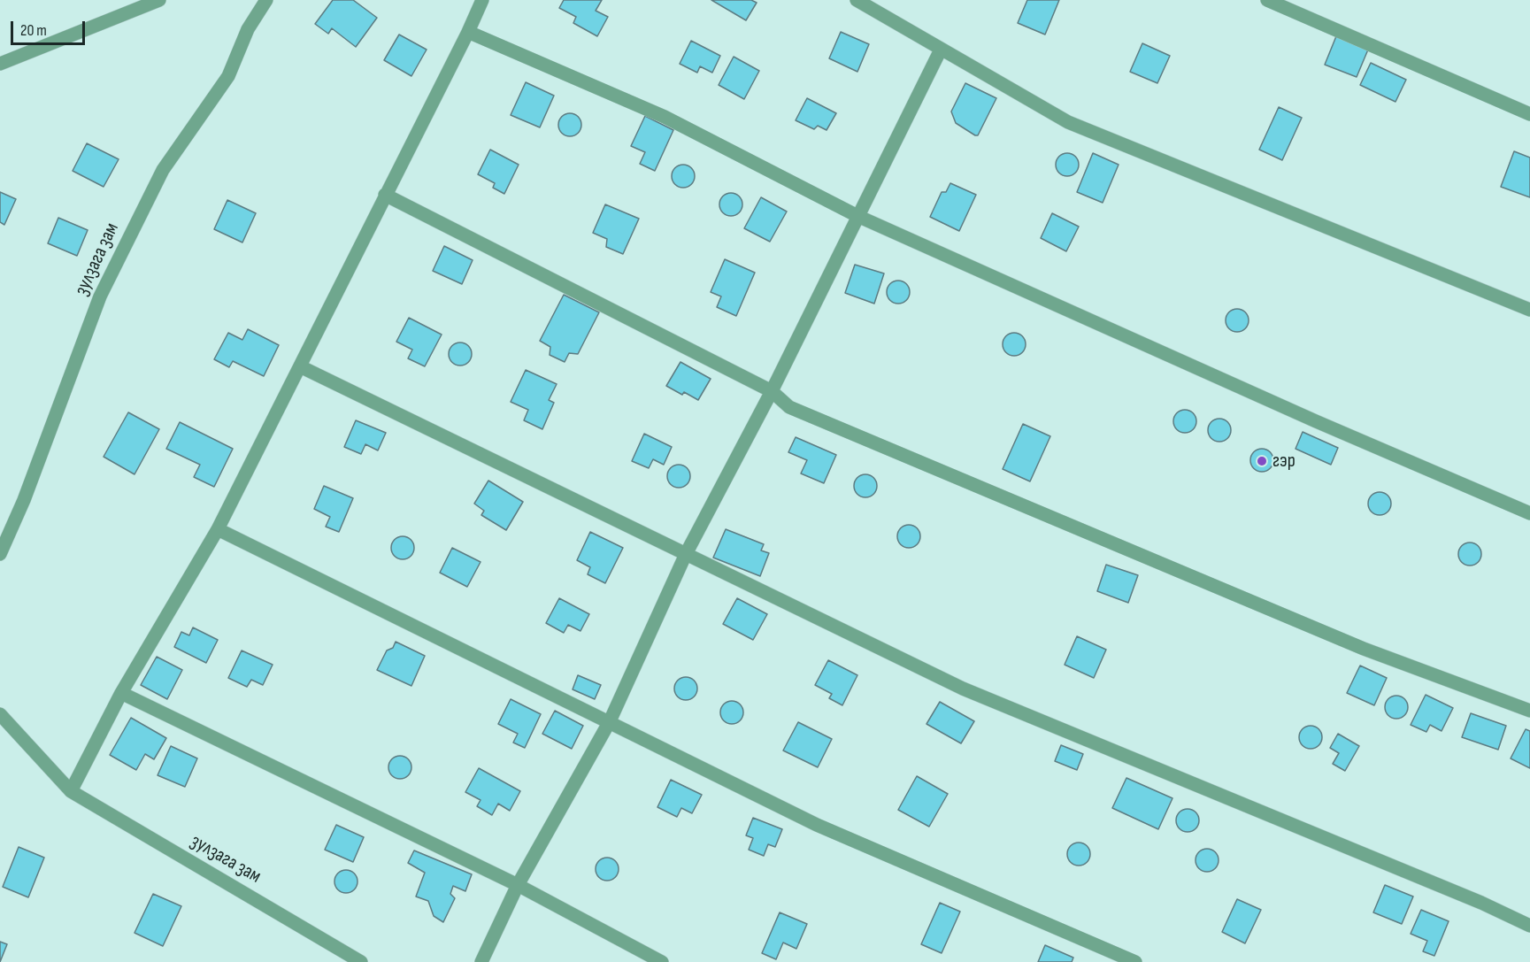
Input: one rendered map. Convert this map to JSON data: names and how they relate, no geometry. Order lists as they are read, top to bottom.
{
  "streets": {
    "street": ["зулзага зам"]
  },
  "places": ["гэр"],
  "scale_bar": "20 m"
}
